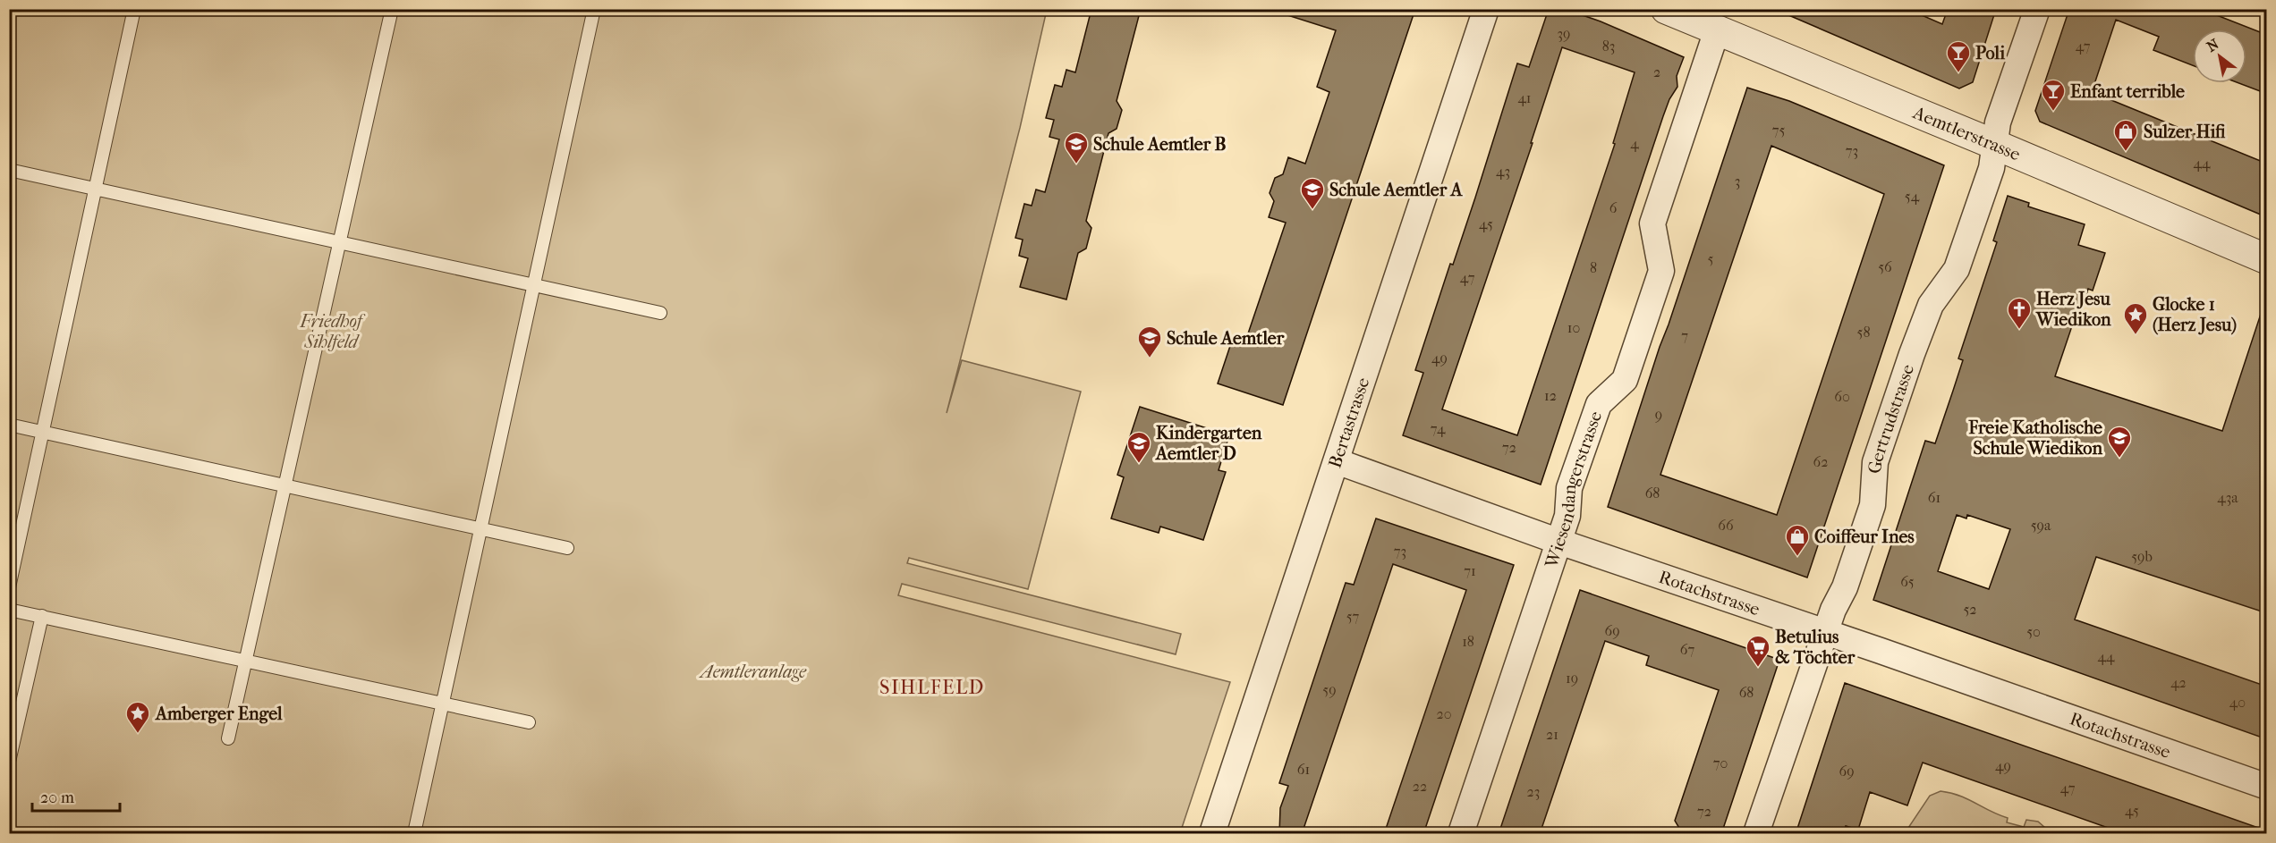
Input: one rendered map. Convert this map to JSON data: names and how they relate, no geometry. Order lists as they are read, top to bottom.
{
  "streets": {
    "street": [
      "Aemtlerstrasse",
      "Gertrudstrasse",
      "Bertastrasse",
      "Wiesendangerstrasse",
      "Rotachstrasse"
    ]
  },
  "crossings": [
    ["Aemtlerstrasse", "Gertrudstrasse"],
    ["Aemtlerstrasse", "Wiesendangerstrasse"],
    ["Gertrudstrasse", "Rotachstrasse"],
    ["Bertastrasse", "Rotachstrasse"],
    ["Wiesendangerstrasse", "Rotachstrasse"]
  ],
  "districts": ["SIHLFELD"],
  "parks": ["Friedhof Sihlfeld", "Aemtleranlage"],
  "places": {
    "bar": ["Poli", "Enfant terrible"],
    "shop": ["Sulzer Hifi", "Coiffeur Ines"],
    "school or university": [
      "Schule Aemtler B",
      "Schule Aemtler A",
      "Schule Aemtler",
      "Freie Katholische Schule Wiedikon",
      "Kindergarten Aemtler D"
    ],
    "church": ["Herz Jesu Wiedikon"],
    "place": ["Glocke 1 (Herz Jesu)", "Amberger Engel"],
    "supermarket": ["Betulius & Töchter"]
  },
  "house_numbers": [
    "39",
    "83",
    "47",
    "2",
    "41",
    "75",
    "4",
    "73",
    "44",
    "43",
    "3",
    "54",
    "6",
    "45",
    "5",
    "56",
    "8",
    "47",
    "10",
    "58",
    "7",
    "49",
    "12",
    "60",
    "9",
    "74",
    "72",
    "62",
    "68",
    "61",
    "43a",
    "66",
    "59a",
    "73",
    "59b",
    "71",
    "65",
    "52",
    "57",
    "69",
    "50",
    "18",
    "67",
    "44",
    "19",
    "42",
    "59",
    "68",
    "40",
    "20",
    "21",
    "70",
    "49",
    "61",
    "69",
    "22",
    "47",
    "23",
    "45",
    "72"
  ],
  "scale_bar": "20 m",
  "north": "top left"
}
